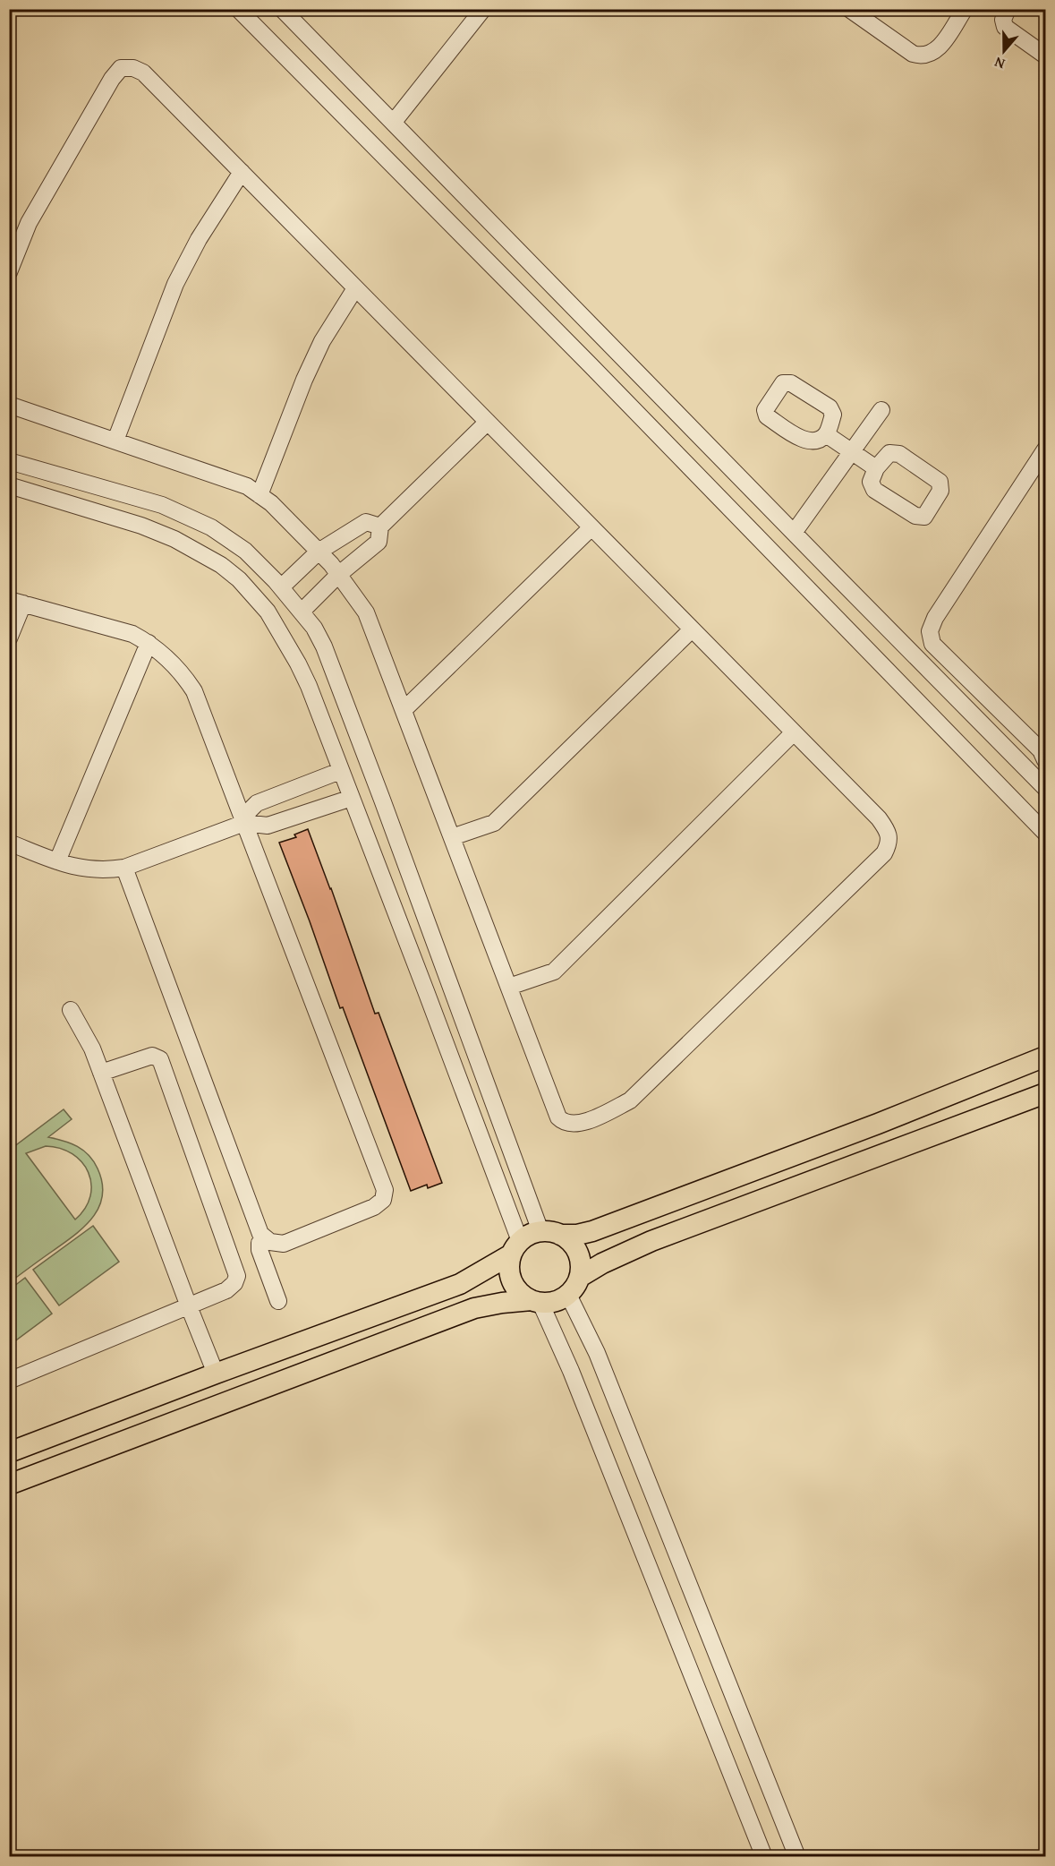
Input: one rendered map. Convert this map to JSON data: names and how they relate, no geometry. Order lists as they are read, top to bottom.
{
  "north": "bottom"
}
